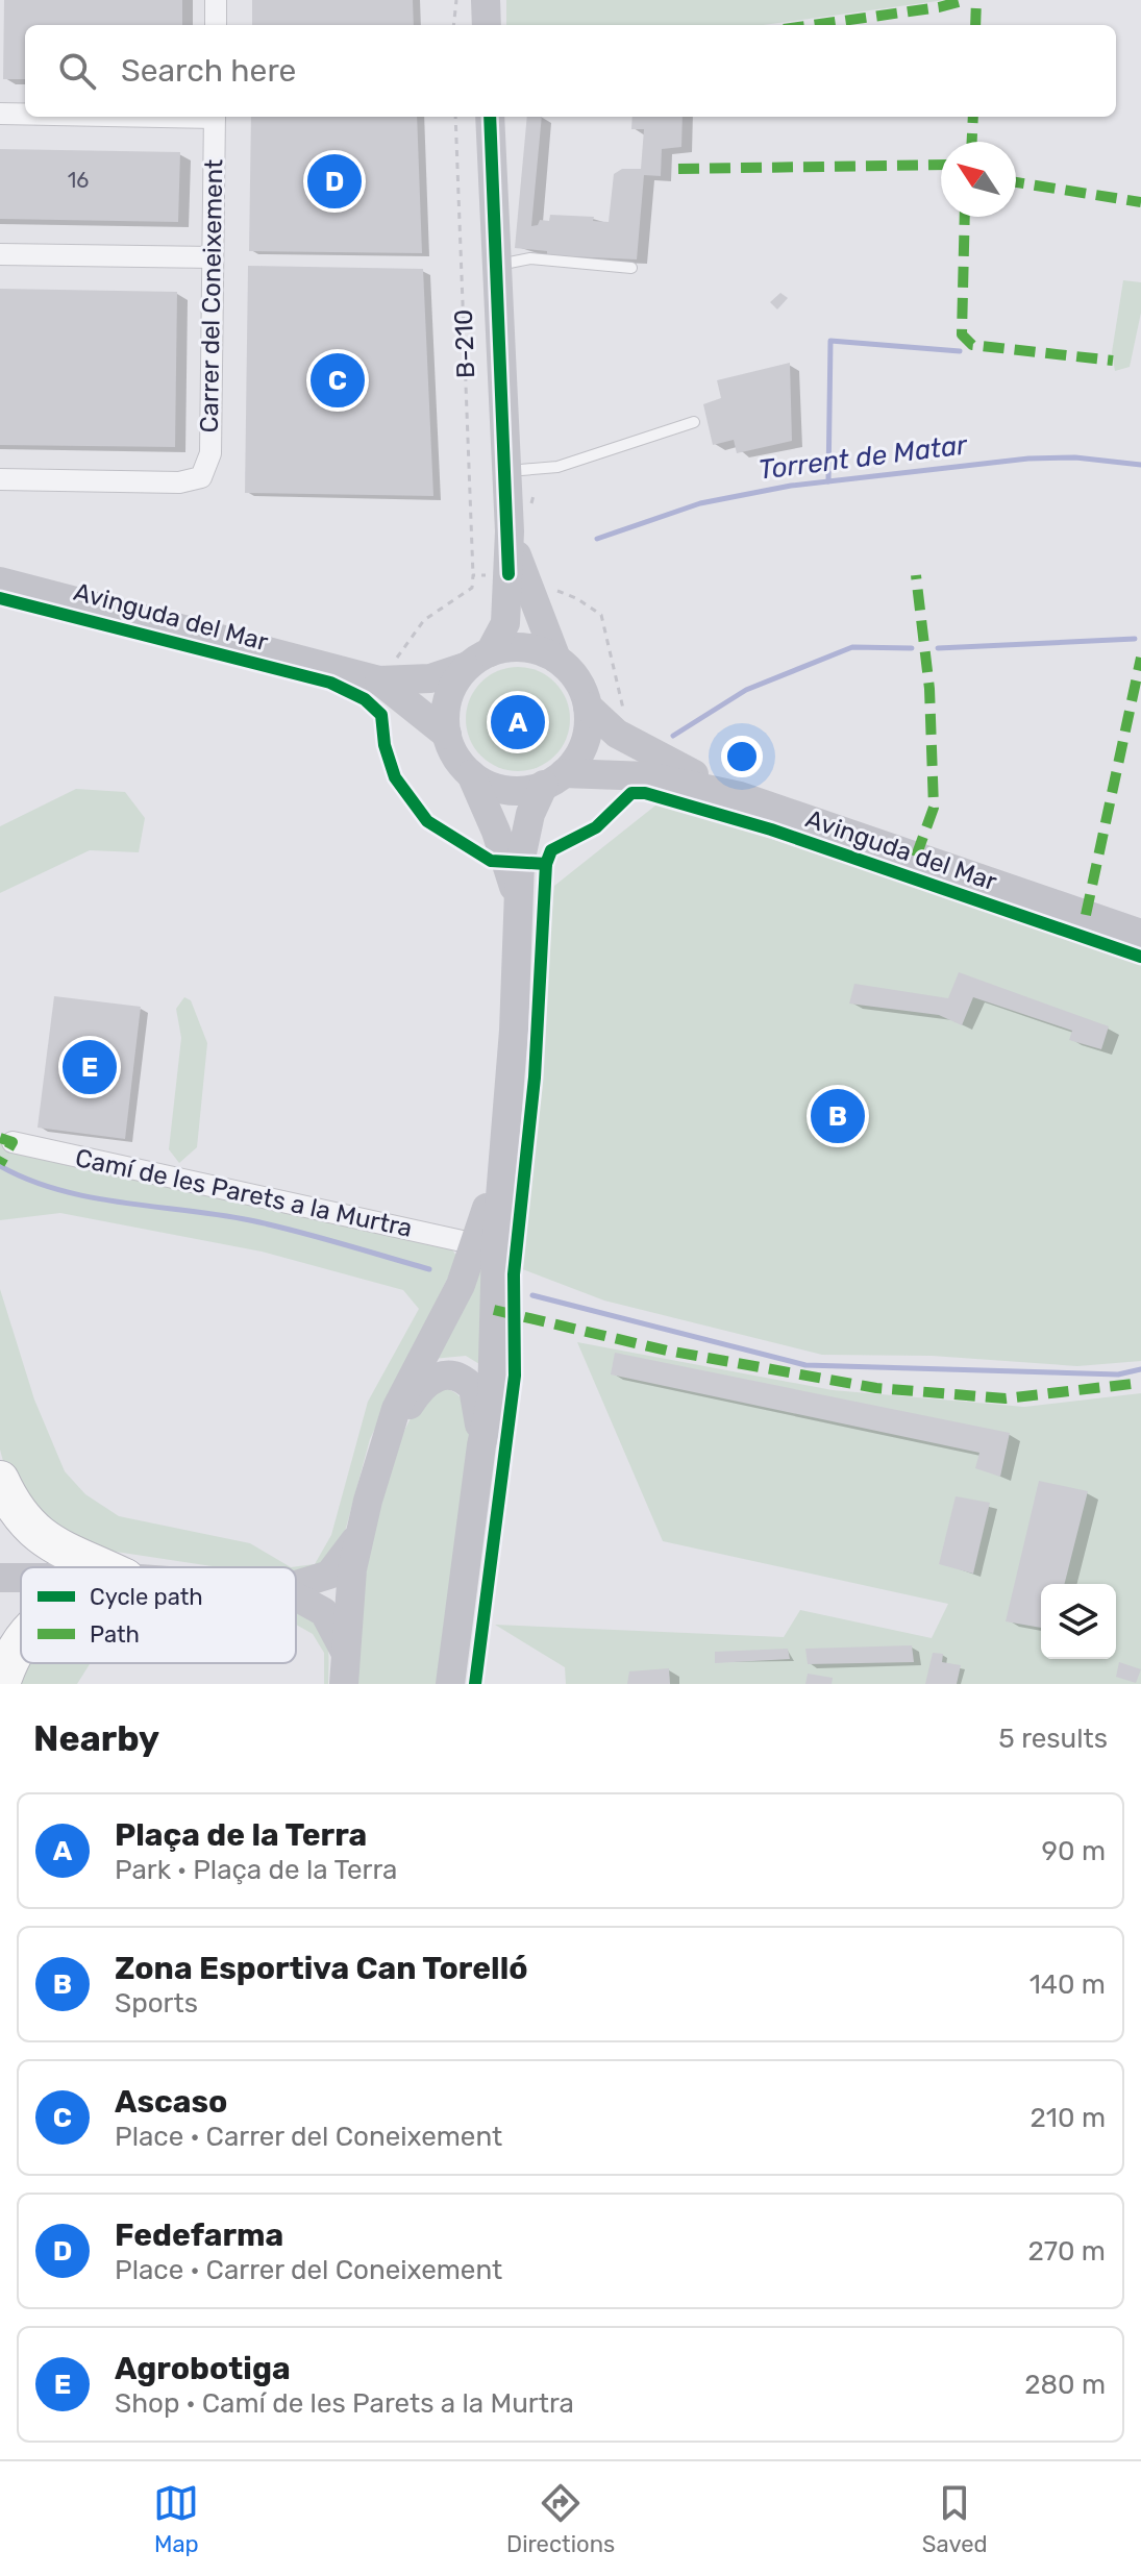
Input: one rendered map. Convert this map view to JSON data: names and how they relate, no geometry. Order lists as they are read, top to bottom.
{
  "streets": {
    "main road": ["B-210", "Avinguda del Mar"],
    "street": ["Carrer del Coneixement", "Camí de les Parets a la Murtra"]
  },
  "crossings": [
    ["B-210", "Avinguda del Mar"]
  ],
  "water": ["Torrent de Matar"],
  "house_numbers": ["16"],
  "legend": ["Cycle path", "Path"],
  "north": "top left",
  "page": {
    "search": "Search here",
    "pins": [
      "D",
      "C",
      "A",
      "E",
      "B"
    ],
    "heading": ["Nearby", "5 results"],
    "list": [
      {
        "mark": "A",
        "name": "Plaça de la Terra",
        "note": "Park · Plaça de la Terra",
        "value": "90 m"
      },
      {
        "mark": "B",
        "name": "Zona Esportiva Can Torelló",
        "note": "Sports",
        "value": "140 m"
      },
      {
        "mark": "C",
        "name": "Ascaso",
        "note": "Place · Carrer del Coneixement",
        "value": "210 m"
      },
      {
        "mark": "D",
        "name": "Fedefarma",
        "note": "Place · Carrer del Coneixement",
        "value": "270 m"
      },
      {
        "mark": "E",
        "name": "Agrobotiga",
        "note": "Shop · Camí de les Parets a la Murtra",
        "value": "280 m"
      }
    ],
    "nav": ["Map", "Directions", "Saved"]
  }
}
